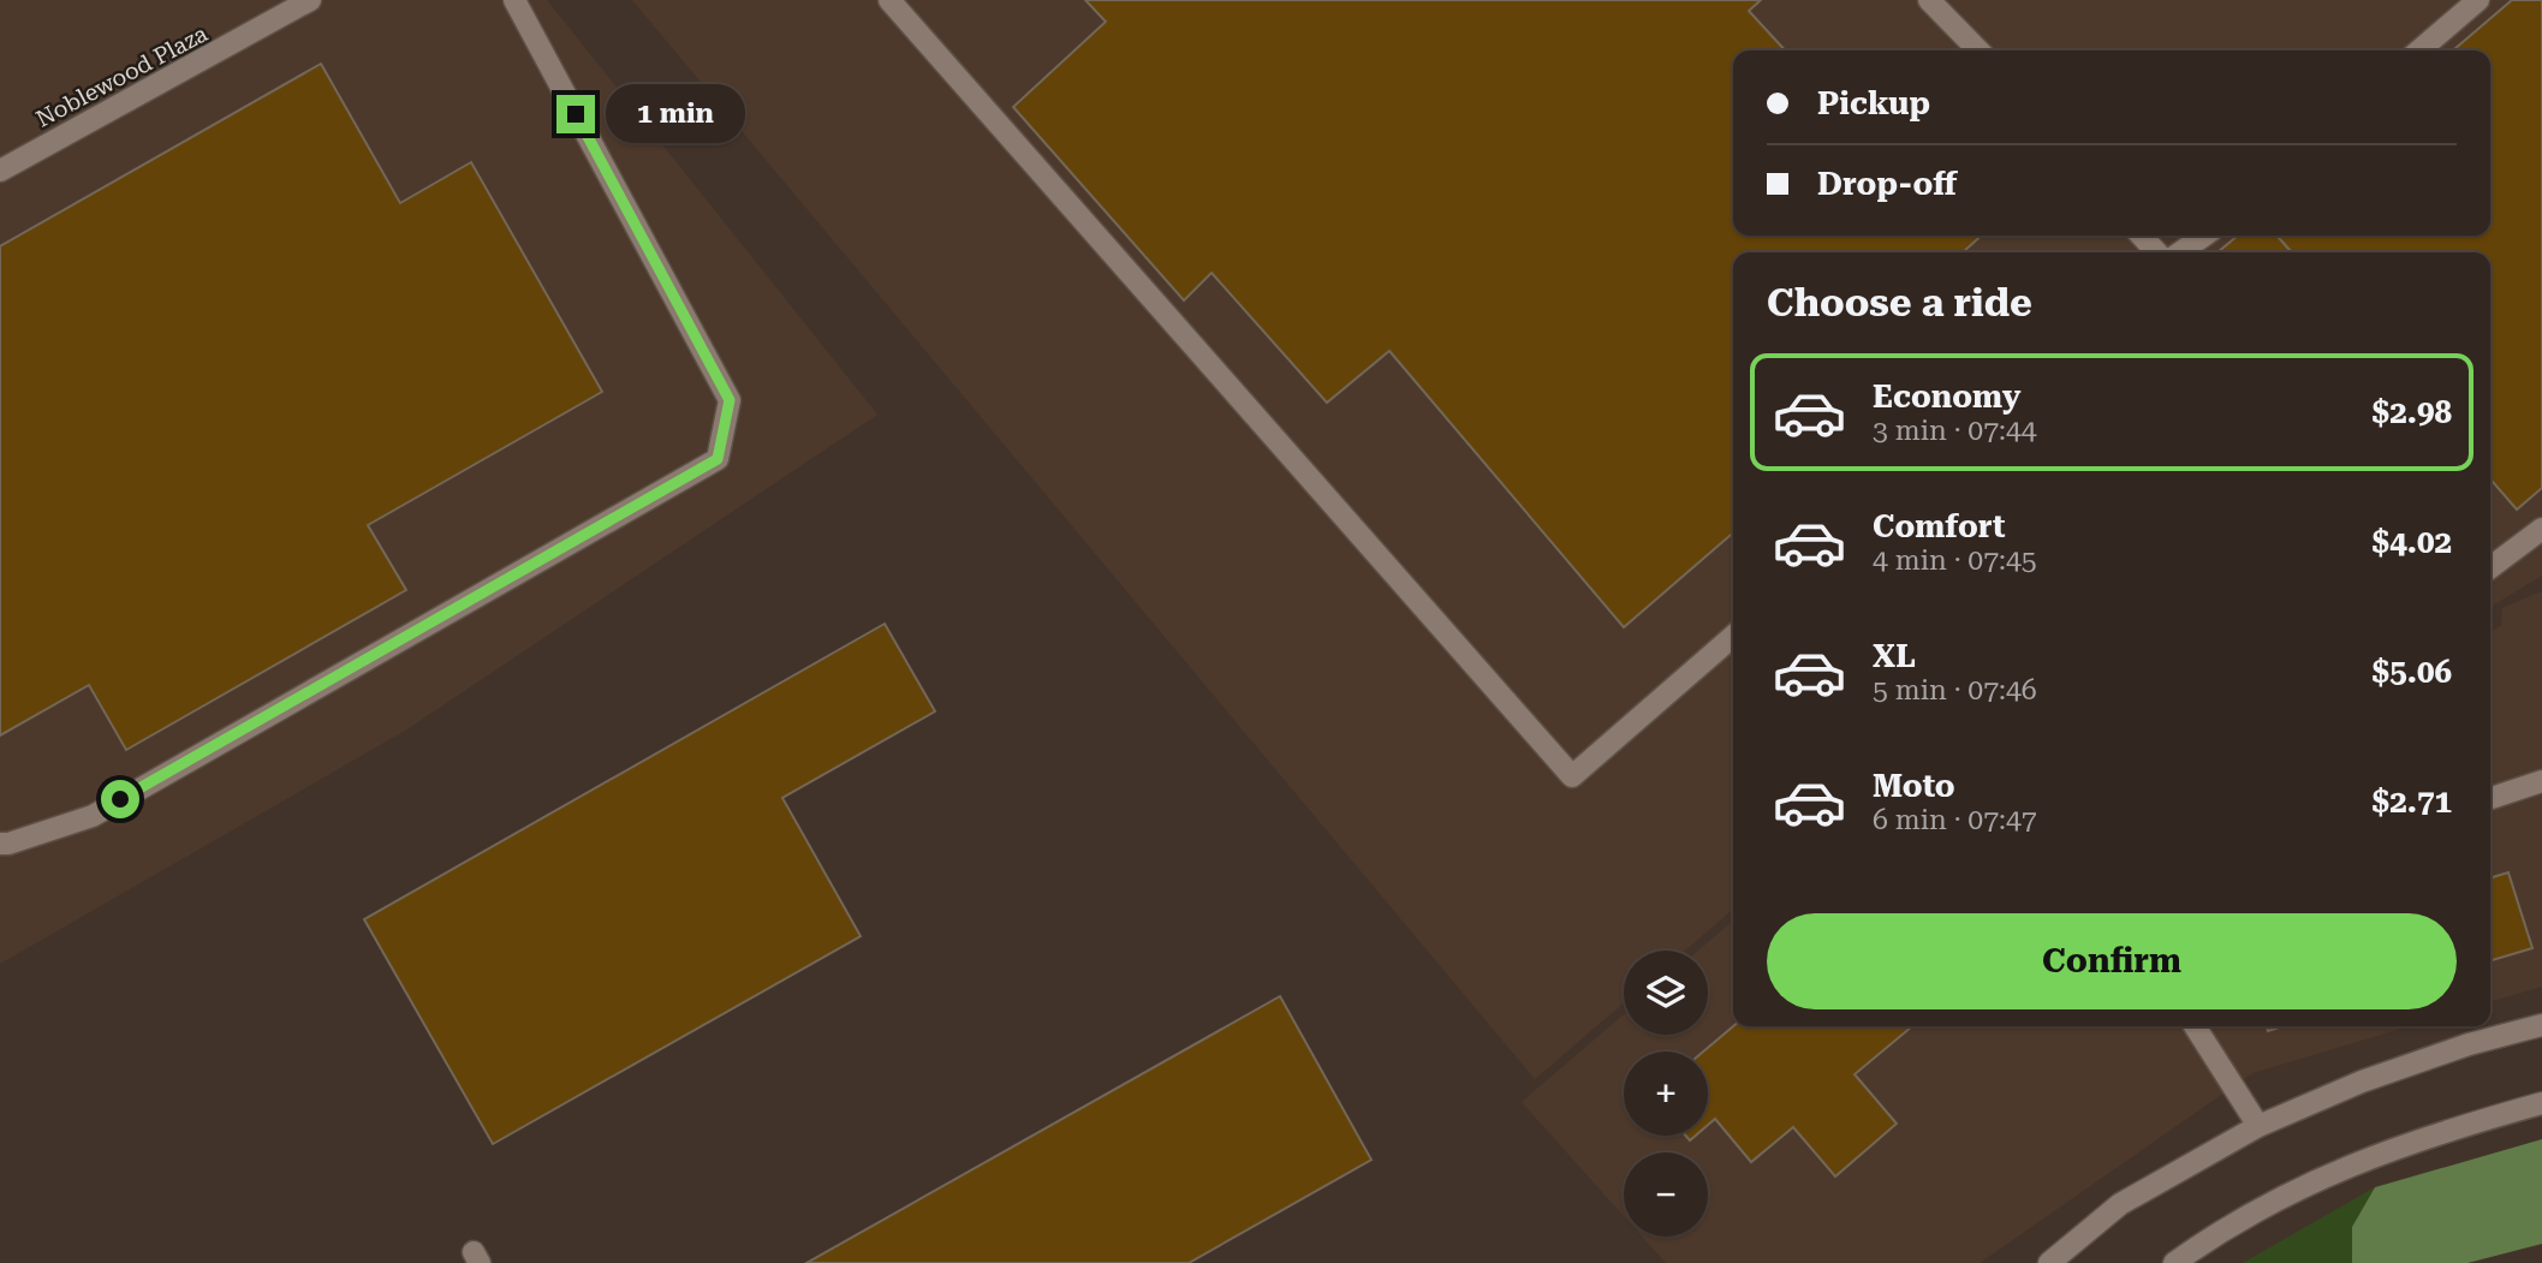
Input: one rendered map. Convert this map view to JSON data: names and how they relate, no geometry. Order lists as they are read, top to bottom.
{
  "streets": {
    "street": ["Noblewood Plaza"]
  },
  "page": {
    "banner": ["Pickup", "Drop-off"],
    "bubble": "1 min",
    "heading": "Choose a ride",
    "list": [
      {
        "name": "Economy",
        "note": "3 min · 07:44",
        "value": "$2.98"
      },
      {
        "name": "Comfort",
        "note": "4 min · 07:45",
        "value": "$4.02"
      },
      {
        "name": "XL",
        "note": "5 min · 07:46",
        "value": "$5.06"
      },
      {
        "name": "Moto",
        "note": "6 min · 07:47",
        "value": "$2.71"
      }
    ],
    "buttons": "Confirm",
    "map_buttons": ["+", "−"]
  }
}
